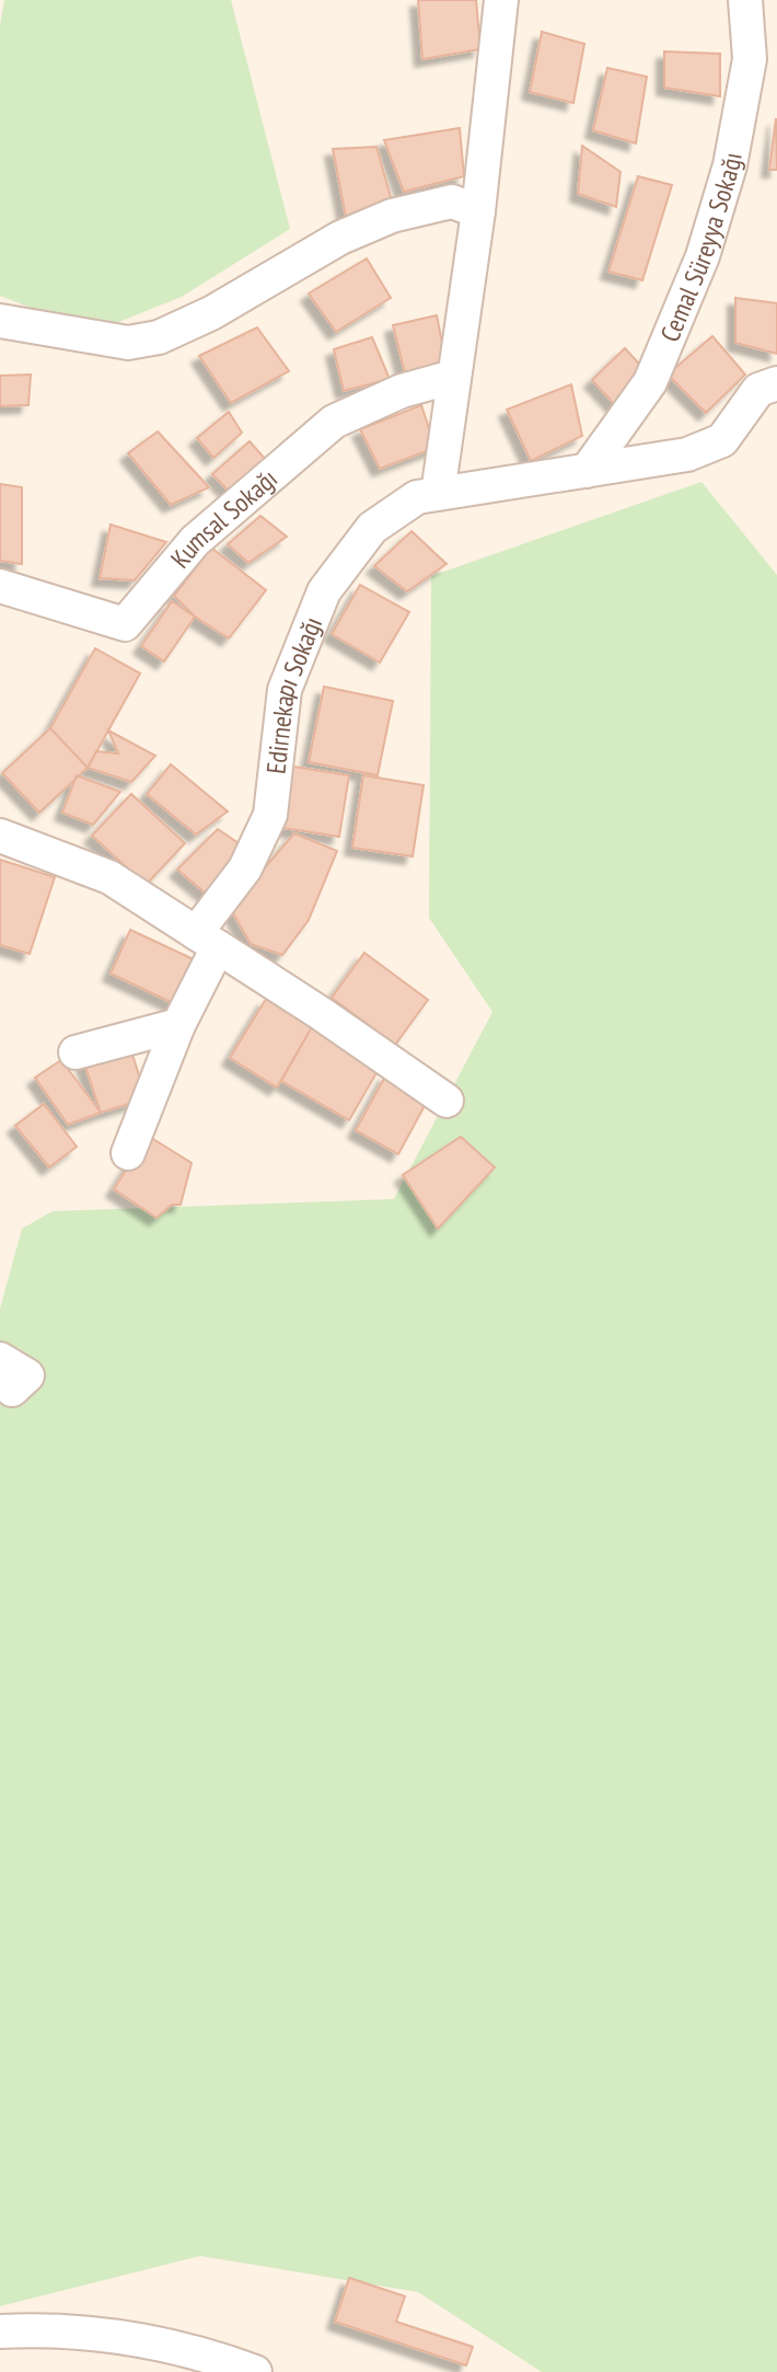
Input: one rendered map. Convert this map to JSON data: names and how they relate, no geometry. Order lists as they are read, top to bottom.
{
  "streets": {
    "street": ["Cemal Süreyya Sokağı", "Kumsal Sokağı", "Edirnekapı Sokağı"]
  },
  "crossings": [
    ["Cemal Süreyya Sokağı", "Edirnekapı Sokağı"]
  ]
}
